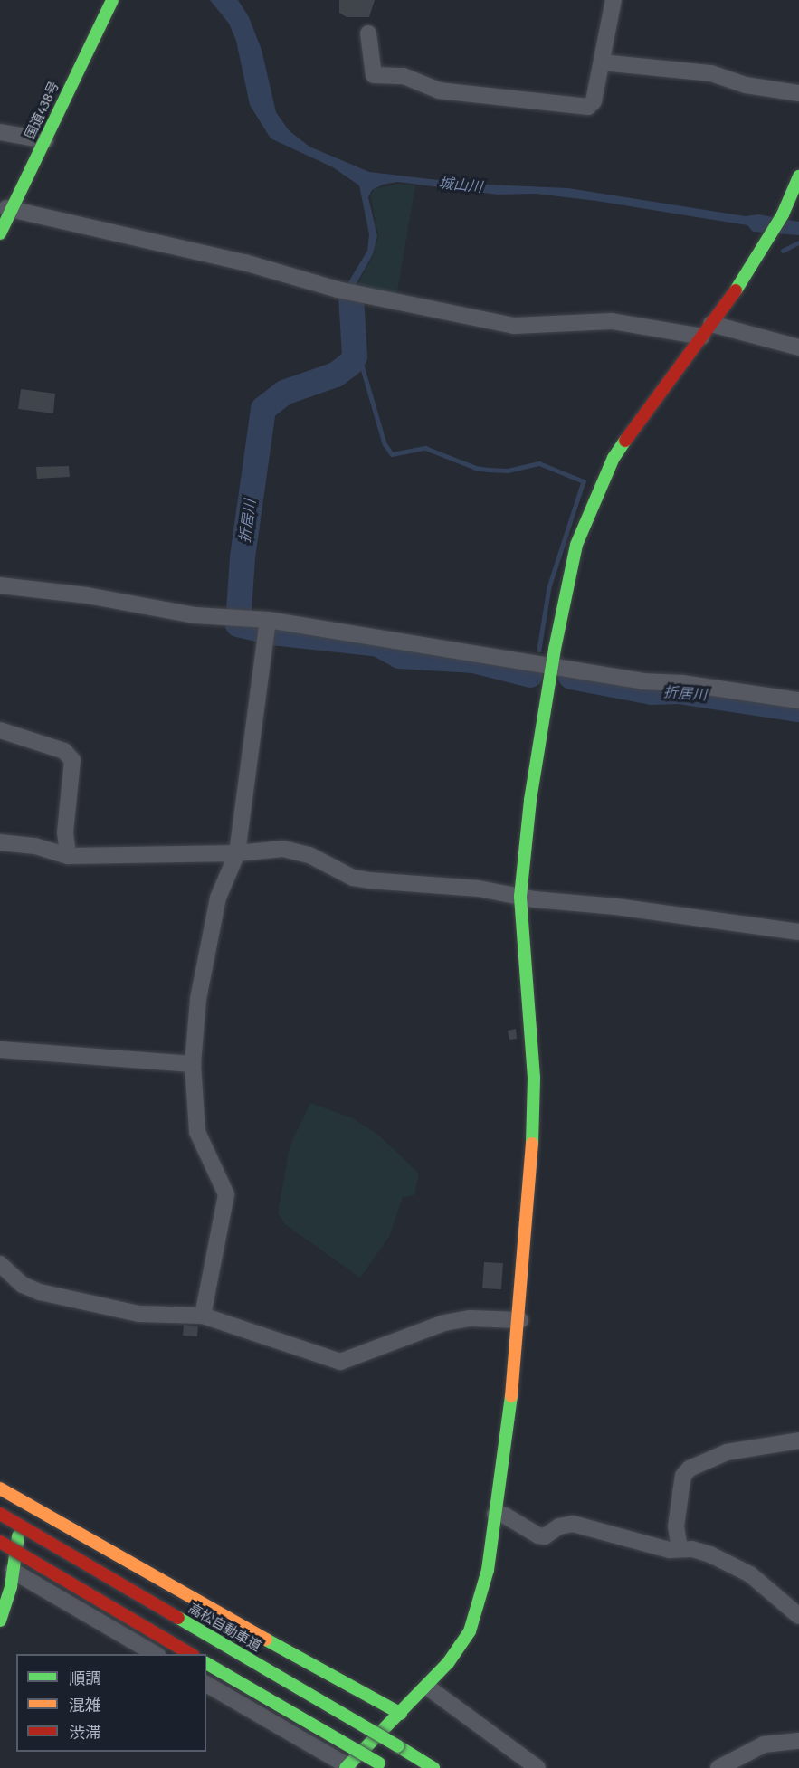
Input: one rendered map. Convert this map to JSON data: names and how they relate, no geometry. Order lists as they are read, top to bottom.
{
  "streets": {
    "main road": ["国道438号", "高松自動車道"]
  },
  "water": ["城山川", "折居川"],
  "legend": ["順調", "混雑", "渋滞"]
}
